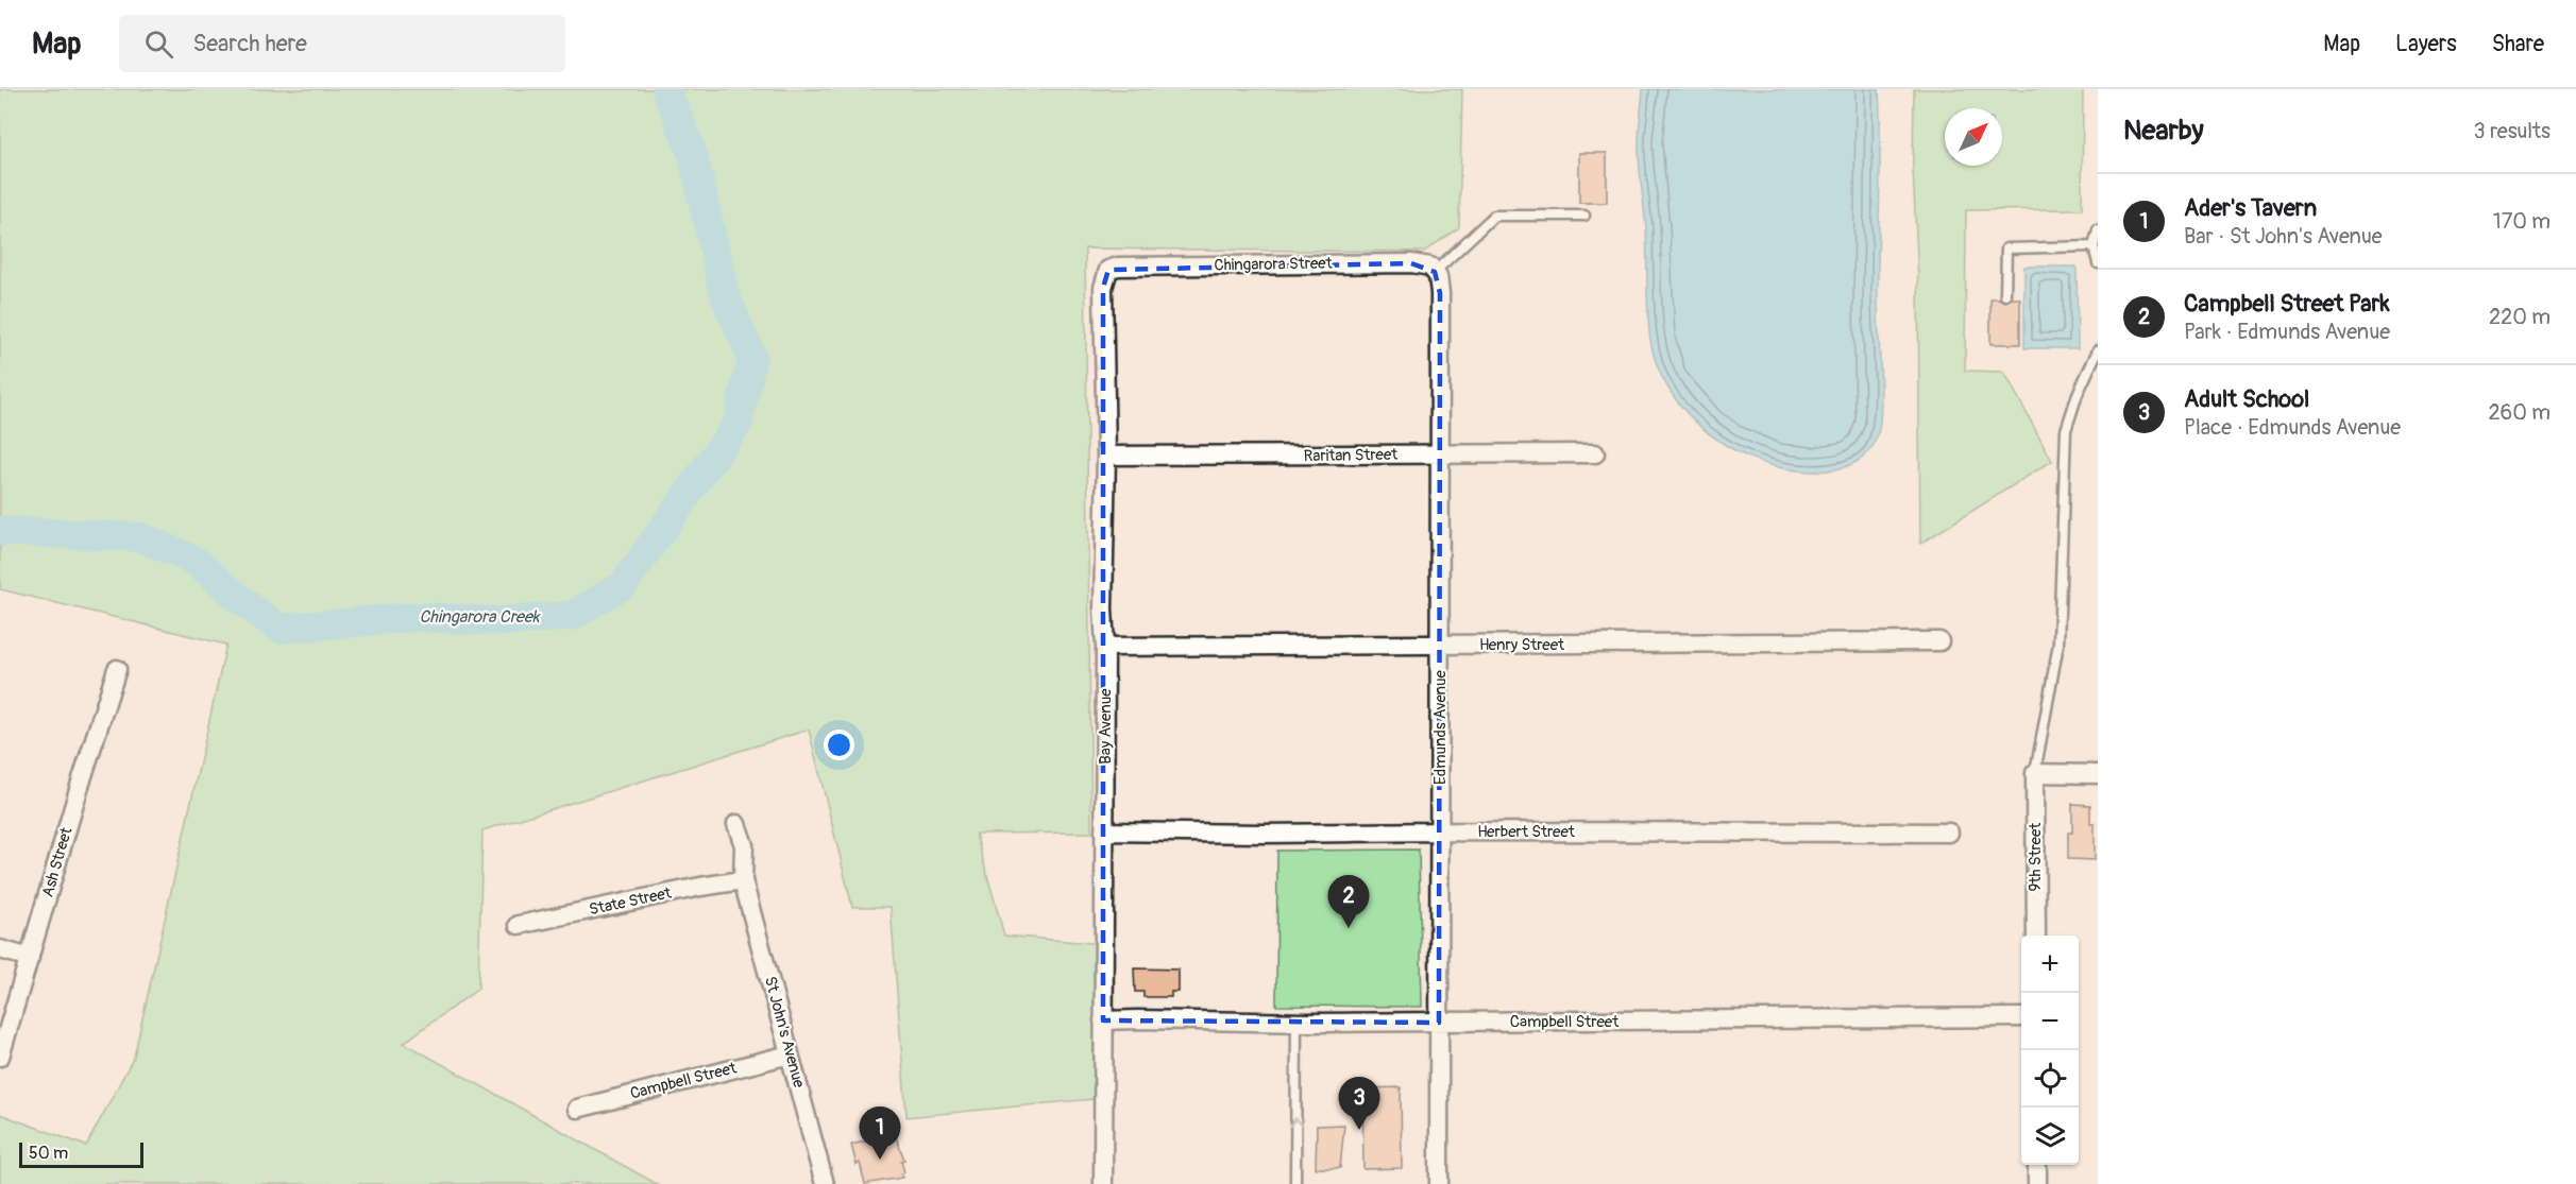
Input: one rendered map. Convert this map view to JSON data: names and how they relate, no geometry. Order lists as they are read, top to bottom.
{
  "streets": {
    "street": [
      "Chingarora Street",
      "Raritan Street",
      "Henry Street",
      "Bay Avenue",
      "Edmunds Avenue",
      "Herbert Street",
      "9th Street",
      "Ash Street",
      "State Street",
      "Campbell Street",
      "St John's Avenue"
    ]
  },
  "crossings": [
    ["Chingarora Street", "Bay Avenue"],
    ["Chingarora Street", "Edmunds Avenue"],
    ["Raritan Street", "Bay Avenue"],
    ["Raritan Street", "Edmunds Avenue"],
    ["Henry Street", "Bay Avenue"],
    ["Henry Street", "Edmunds Avenue"],
    ["Bay Avenue", "Herbert Street"],
    ["Bay Avenue", "Campbell Street"],
    ["Edmunds Avenue", "Herbert Street"],
    ["Edmunds Avenue", "Campbell Street"],
    ["State Street", "St John's Avenue"],
    ["Campbell Street", "St John's Avenue"]
  ],
  "water": ["Chingarora Creek"],
  "scale_bar": "50 m",
  "north": "top right",
  "page": {
    "header": "Map",
    "search": "Search here",
    "nav": ["Map", "Layers", "Share"],
    "heading": ["Nearby", "3 results"],
    "list": [
      {
        "mark": "1",
        "name": "Ader's Tavern",
        "note": "Bar · St John's Avenue",
        "value": "170 m"
      },
      {
        "mark": "2",
        "name": "Campbell Street Park",
        "note": "Park · Edmunds Avenue",
        "value": "220 m"
      },
      {
        "mark": "3",
        "name": "Adult School",
        "note": "Place · Edmunds Avenue",
        "value": "260 m"
      }
    ],
    "pins": ["2", "3", "1"],
    "map_buttons": ["+", "−"],
    "scale": "50 m"
  }
}
